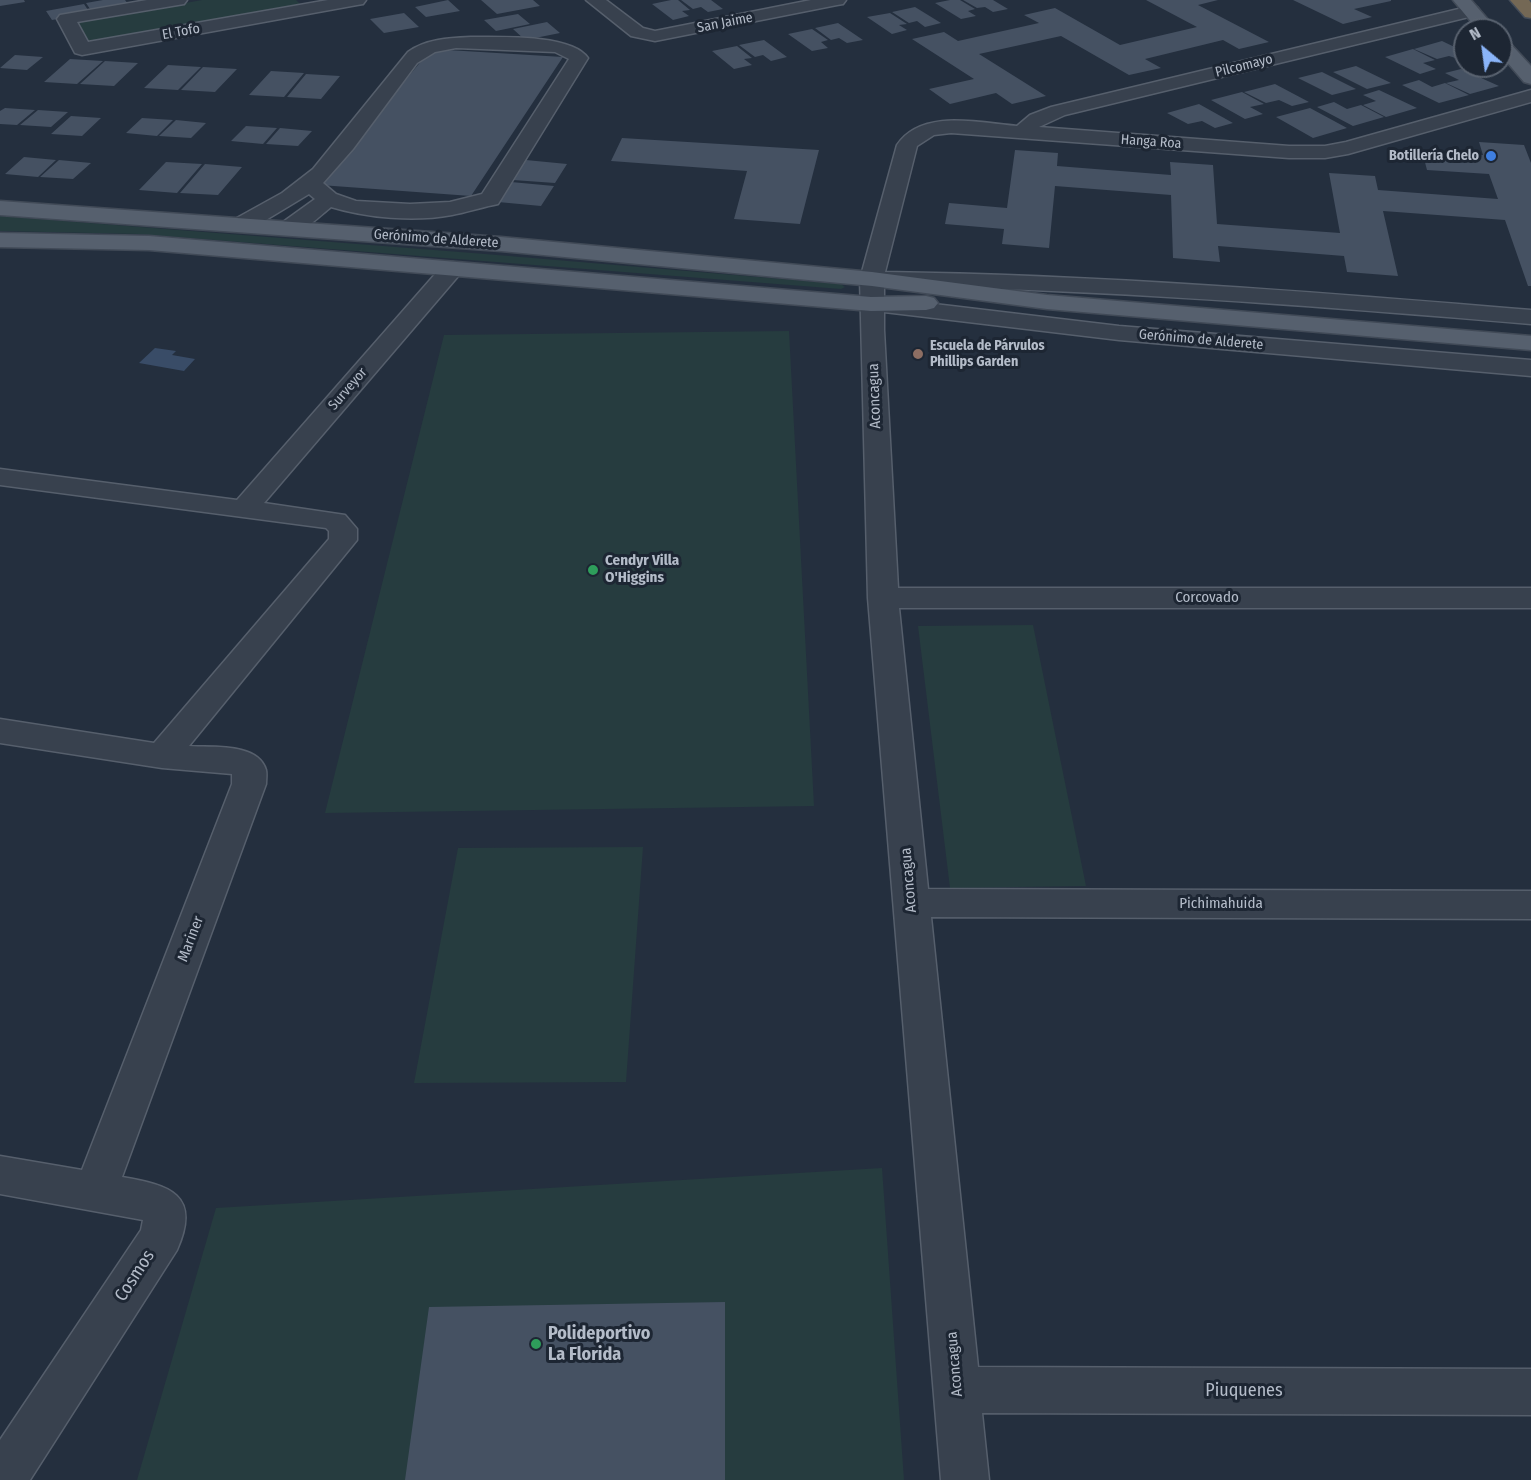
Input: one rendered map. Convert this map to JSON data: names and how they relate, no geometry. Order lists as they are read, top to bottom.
{
  "streets": {
    "main road": ["Gerónimo de Alderete"],
    "street": [
      "San Jaime",
      "El Tofo",
      "Pilcomayo",
      "Hanga Roa",
      "Surveyor",
      "Aconcagua",
      "Corcovado",
      "Pichimahuida",
      "Mariner",
      "Cosmos",
      "Piuquenes"
    ]
  },
  "crossings": [
    ["Pilcomayo", "Hanga Roa"],
    ["Hanga Roa", "Gerónimo de Alderete"],
    ["Hanga Roa", "Aconcagua"],
    ["Gerónimo de Alderete", "Surveyor"],
    ["Gerónimo de Alderete", "Aconcagua"],
    ["Aconcagua", "Corcovado"],
    ["Aconcagua", "Pichimahuida"],
    ["Aconcagua", "Piuquenes"],
    ["Mariner", "Cosmos"]
  ],
  "places": [
    "Botillería Chelo",
    "Escuela de Párvulos Phillips Garden",
    "Cendyr Villa O'Higgins",
    "Polideportivo La Florida"
  ],
  "north": "top left"
}
